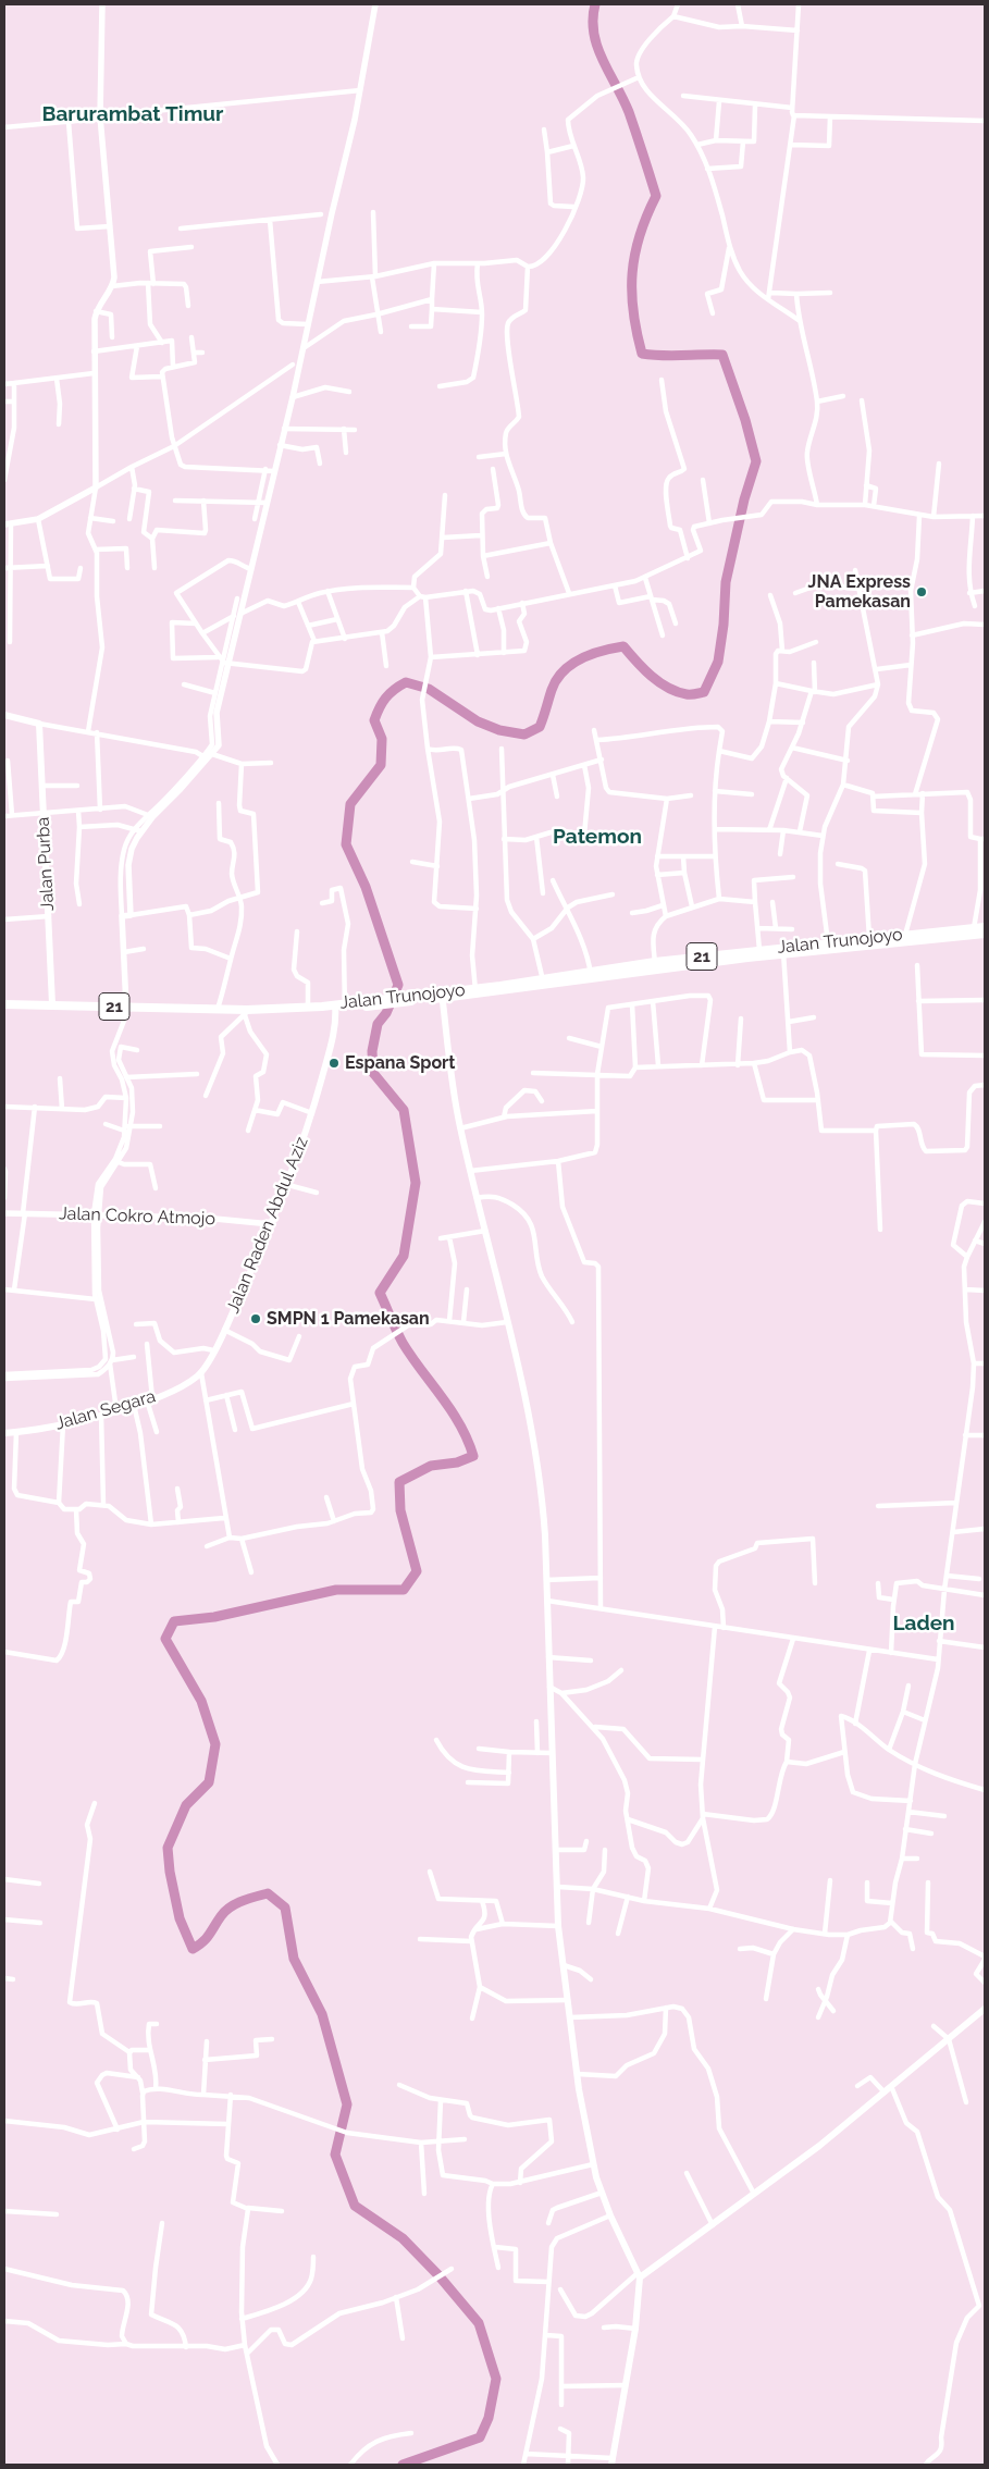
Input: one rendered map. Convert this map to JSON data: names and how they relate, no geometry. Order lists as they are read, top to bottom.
{
  "streets": {
    "highway": ["Jalan Trunojoyo", "21"],
    "main road": ["Jalan Purba", "Jalan Raden Abdul Aziz", "Jalan Segara"],
    "street": ["Jalan Cokro Atmojo"]
  },
  "crossings": [
    ["Jalan Purba", "21"],
    ["Jalan Trunojoyo", "21"],
    ["Jalan Trunojoyo", "Jalan Raden Abdul Aziz"],
    ["Jalan Cokro Atmojo", "Jalan Raden Abdul Aziz"],
    ["Jalan Raden Abdul Aziz", "Jalan Segara"]
  ],
  "districts": ["Barurambat Timur", "Patemon", "Laden"],
  "places": ["JNA Express Pamekasan", "Espana Sport", "SMPN 1 Pamekasan"]
}
